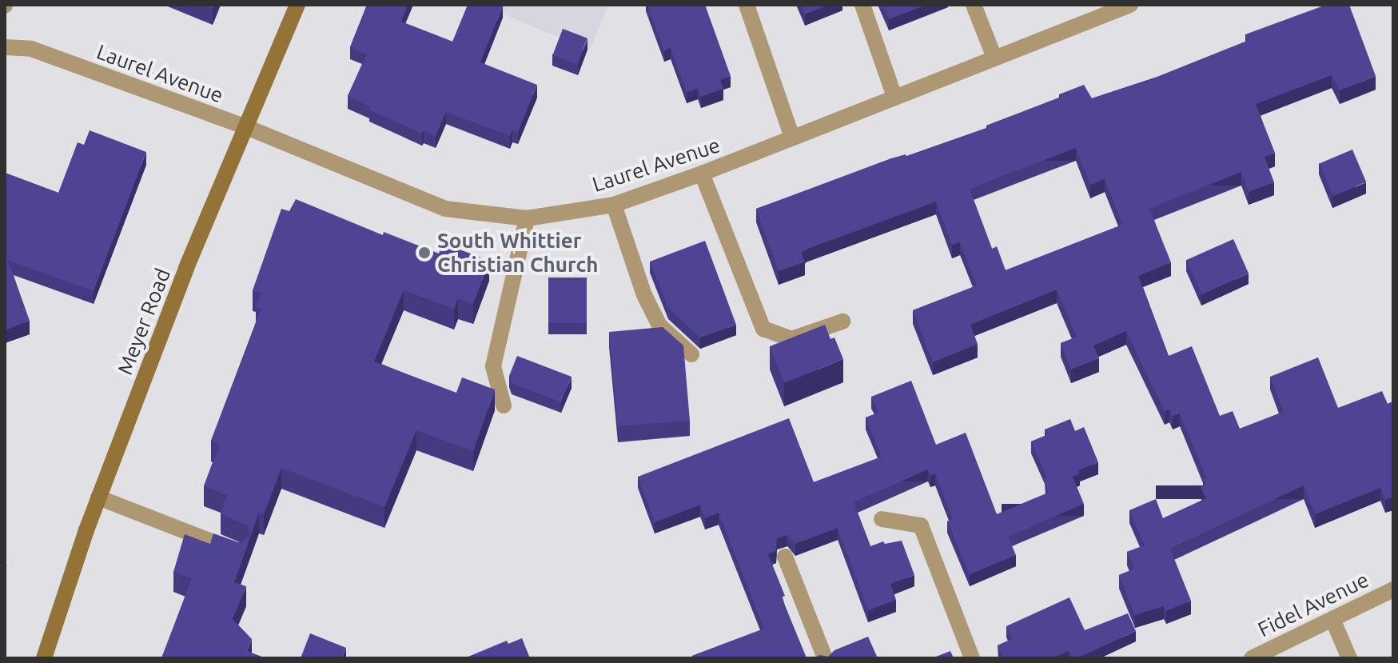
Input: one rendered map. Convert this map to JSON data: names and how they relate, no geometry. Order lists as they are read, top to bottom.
{
  "streets": {
    "main road": ["Meyer Road"],
    "street": ["Laurel Avenue", "Fidel Avenue"]
  },
  "crossings": [
    ["Laurel Avenue", "Meyer Road"]
  ],
  "places": ["South Whittier Christian Church"]
}
